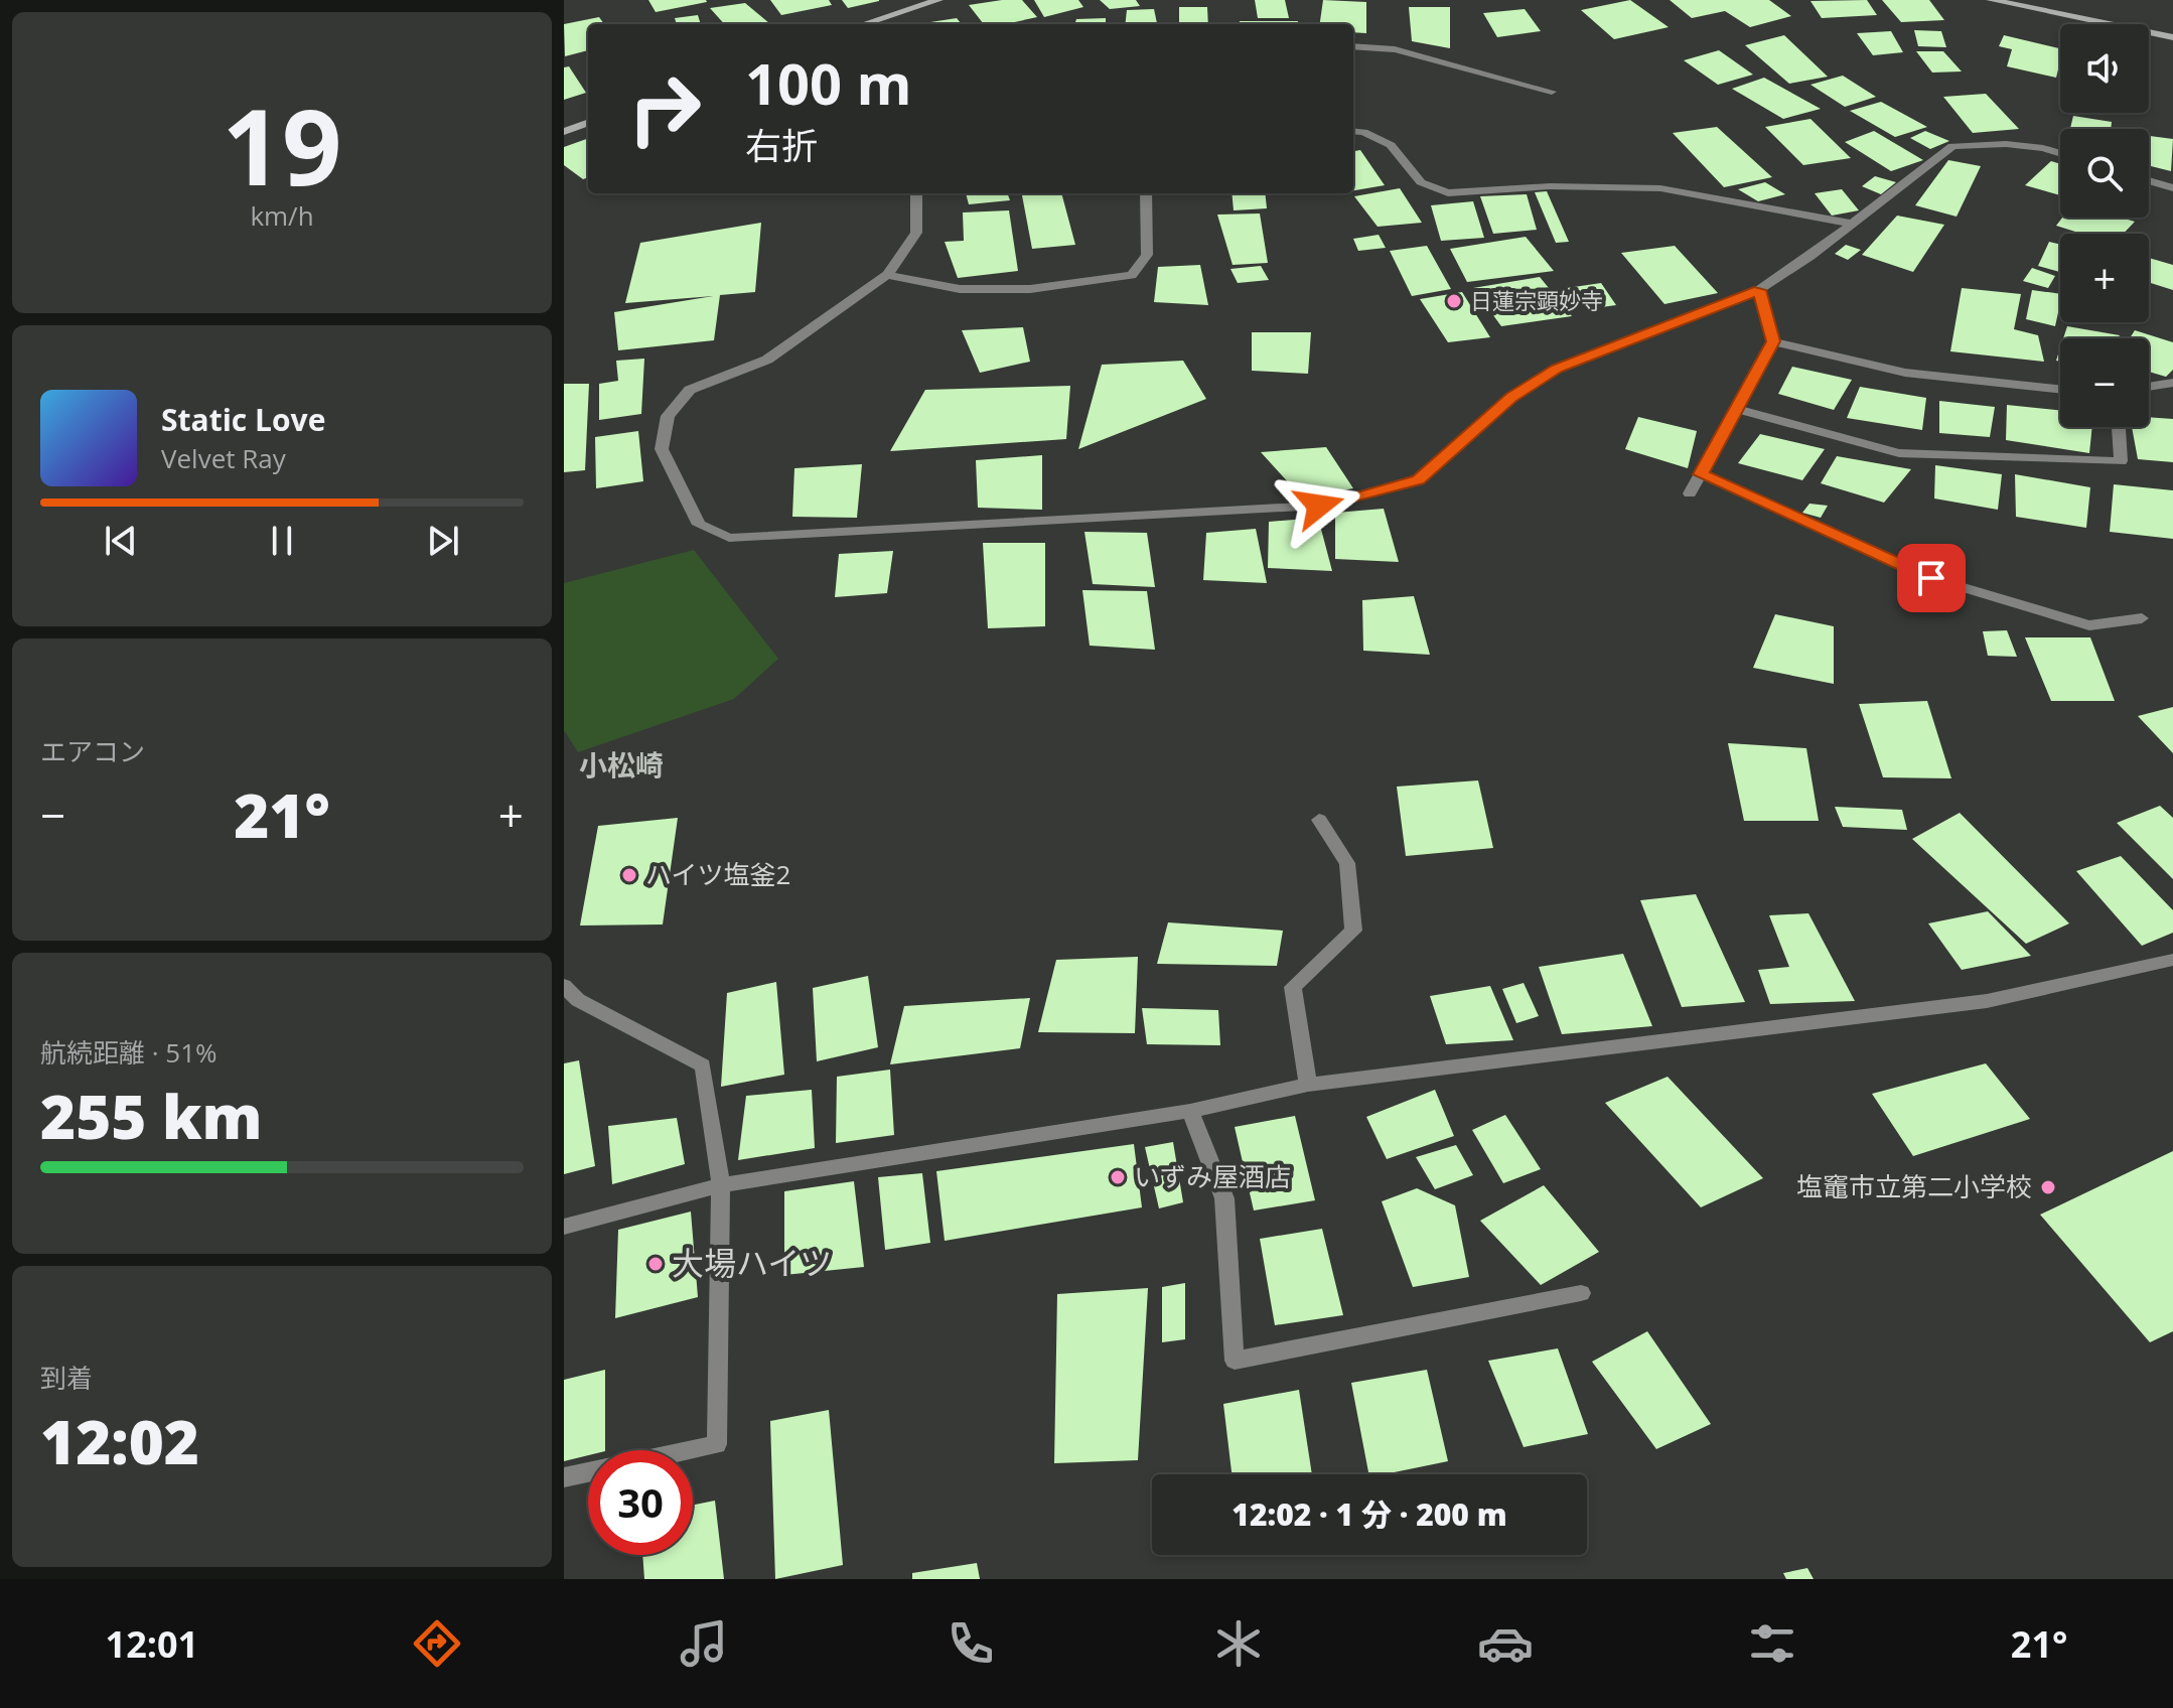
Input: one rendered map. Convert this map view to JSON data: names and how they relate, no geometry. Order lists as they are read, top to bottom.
{
  "districts": ["小松崎"],
  "places": [
    "日蓮宗顕妙寺",
    "ハイツ塩釜2",
    "いずみ屋酒店",
    "塩竈市立第二小学校",
    "大場ハイツ"
  ],
  "page": {
    "tile": [
      ["19", "km/h"],
      "エアコン",
      ["航続距離 · 51%", "255 km"],
      ["到着", "12:02"]
    ],
    "map_buttons": ["+", "−"],
    "turn": ["100 m", "右折"],
    "song": ["Static Love", "Velvet Ray"],
    "heat": ["−", "21°", "+"],
    "limit": "30",
    "trip": "12:02 · 1 分 · 200 m",
    "tabs": ["12:01", "21°"]
  }
}
